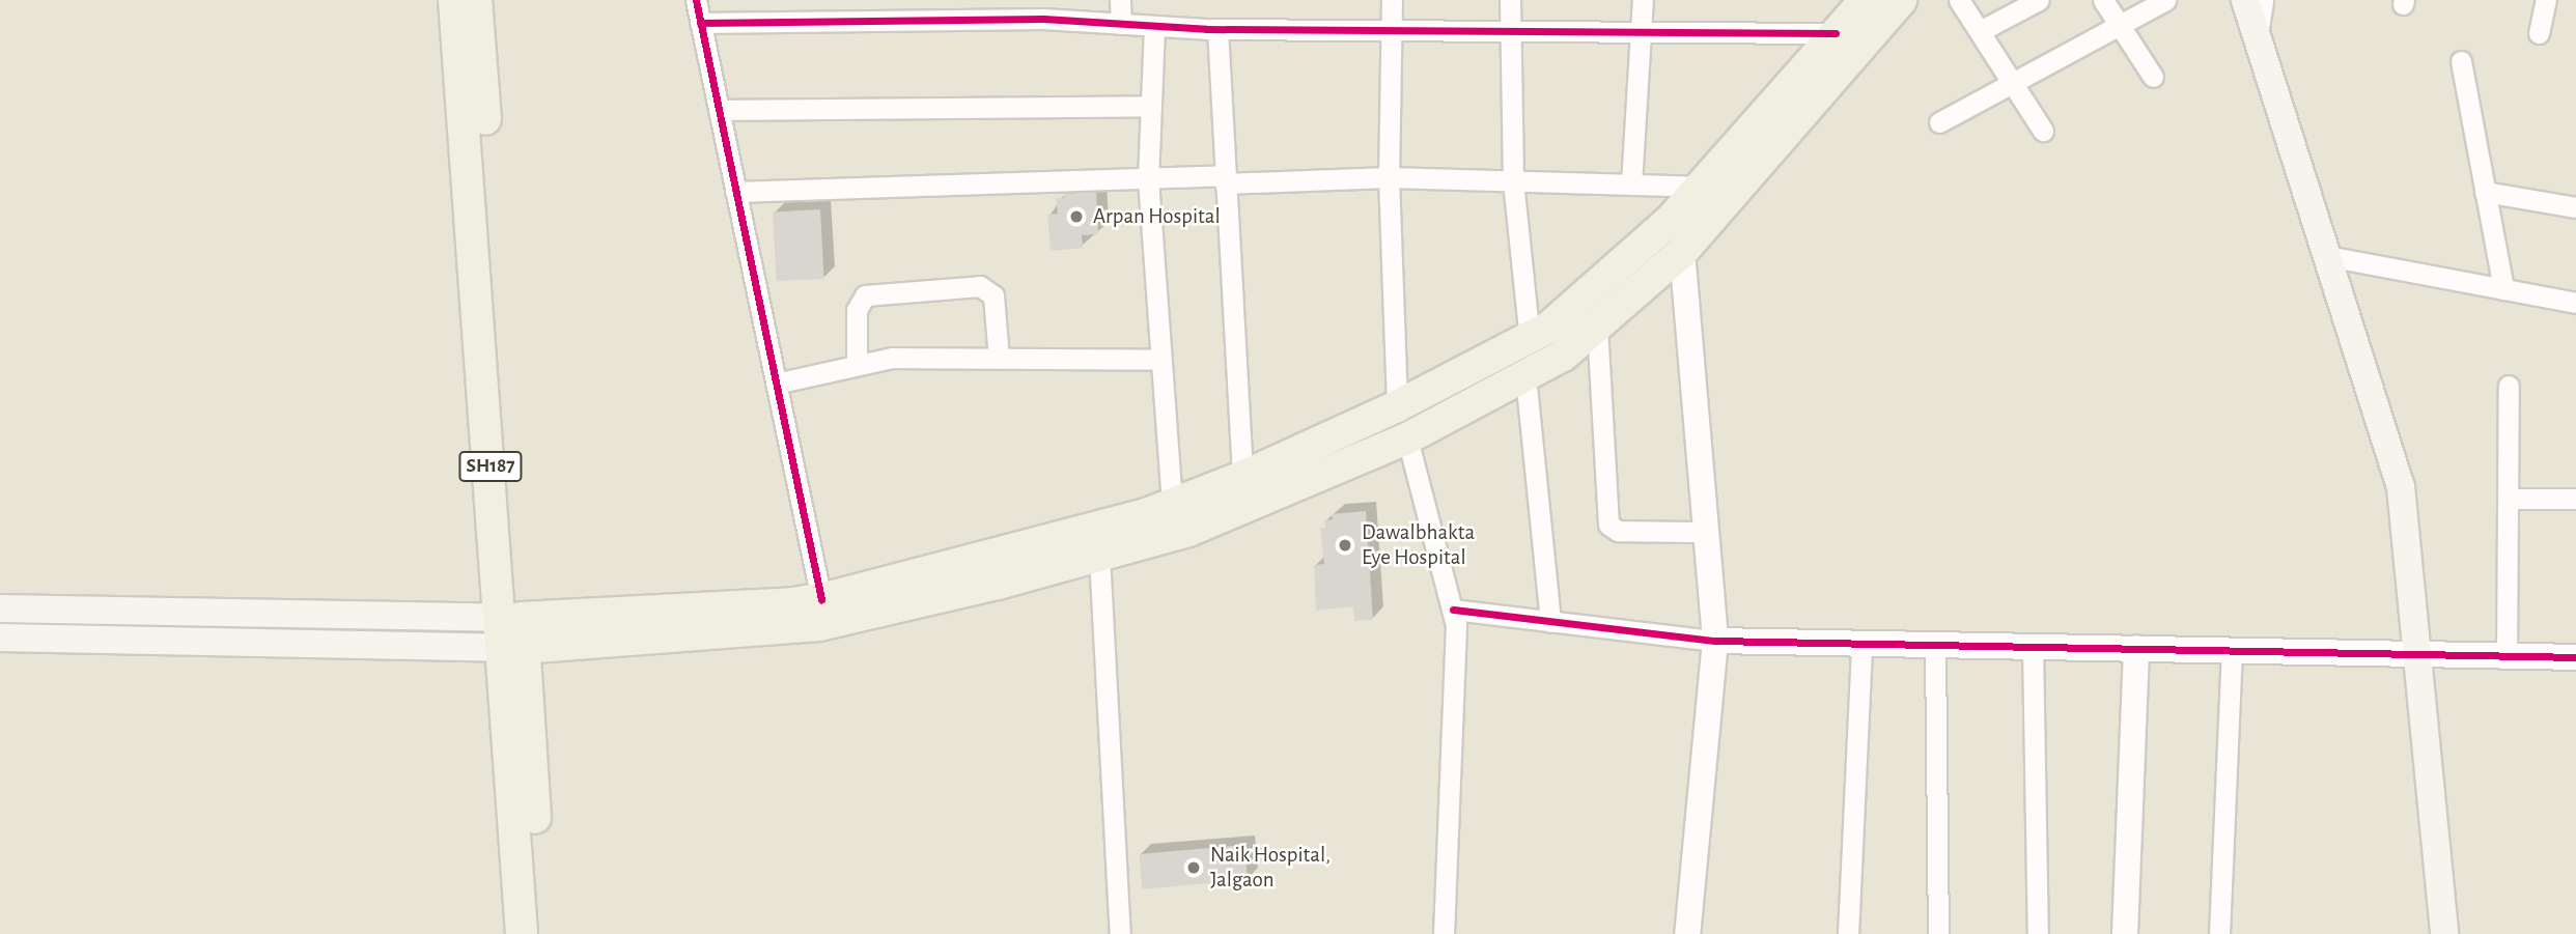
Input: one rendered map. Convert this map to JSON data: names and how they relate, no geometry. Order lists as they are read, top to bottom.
{
  "streets": {
    "main road": ["SH187"]
  },
  "places": ["Arpan Hospital", "Dawalbhakta Eye Hospital", "Naik Hospital, Jalgaon"]
}
